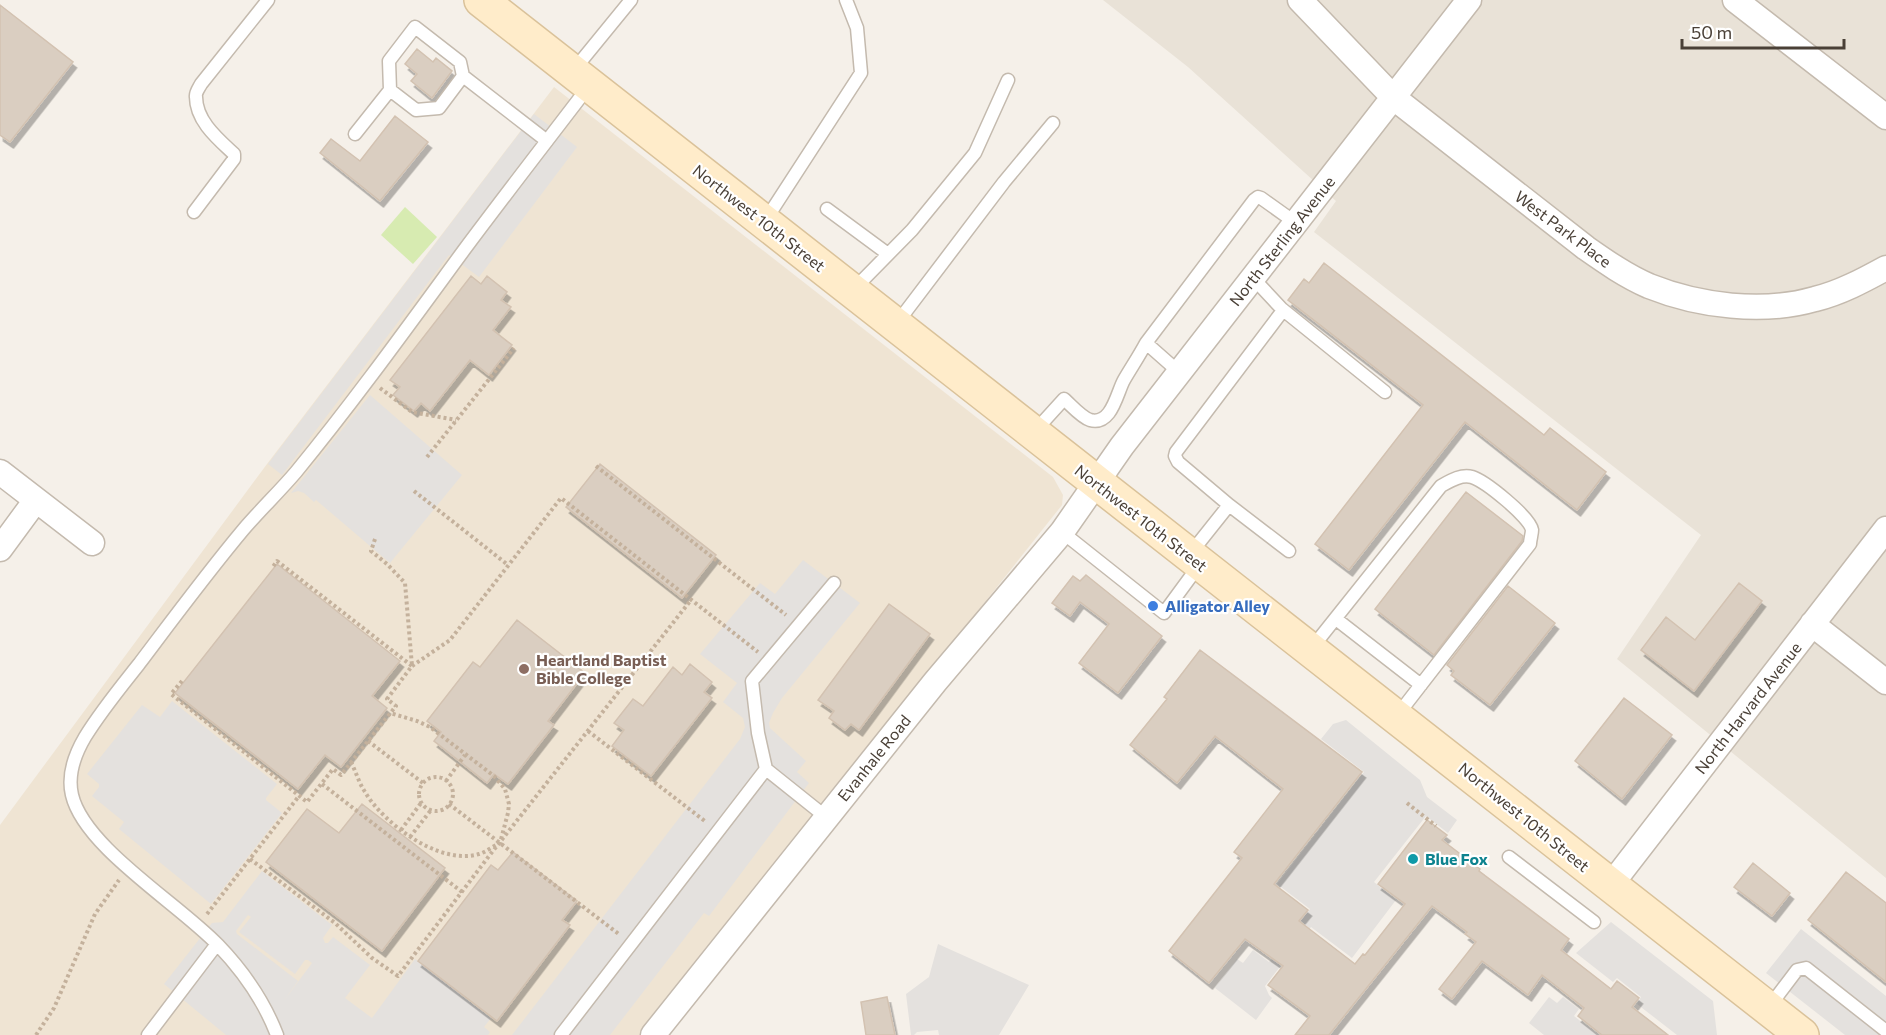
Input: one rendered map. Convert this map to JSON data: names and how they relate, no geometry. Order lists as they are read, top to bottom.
{
  "streets": {
    "main road": ["Northwest 10th Street"],
    "street": [
      "West Park Place",
      "North Sterling Avenue",
      "North Harvard Avenue",
      "Evanhale Road"
    ]
  },
  "crossings": [
    ["Northwest 10th Street", "North Sterling Avenue"],
    ["Northwest 10th Street", "North Harvard Avenue"],
    ["Northwest 10th Street", "Evanhale Road"],
    ["West Park Place", "North Sterling Avenue"],
    ["North Sterling Avenue", "Evanhale Road"]
  ],
  "places": ["Alligator Alley", "Heartland Baptist Bible College", "Blue Fox"],
  "scale_bar": "50 m"
}
